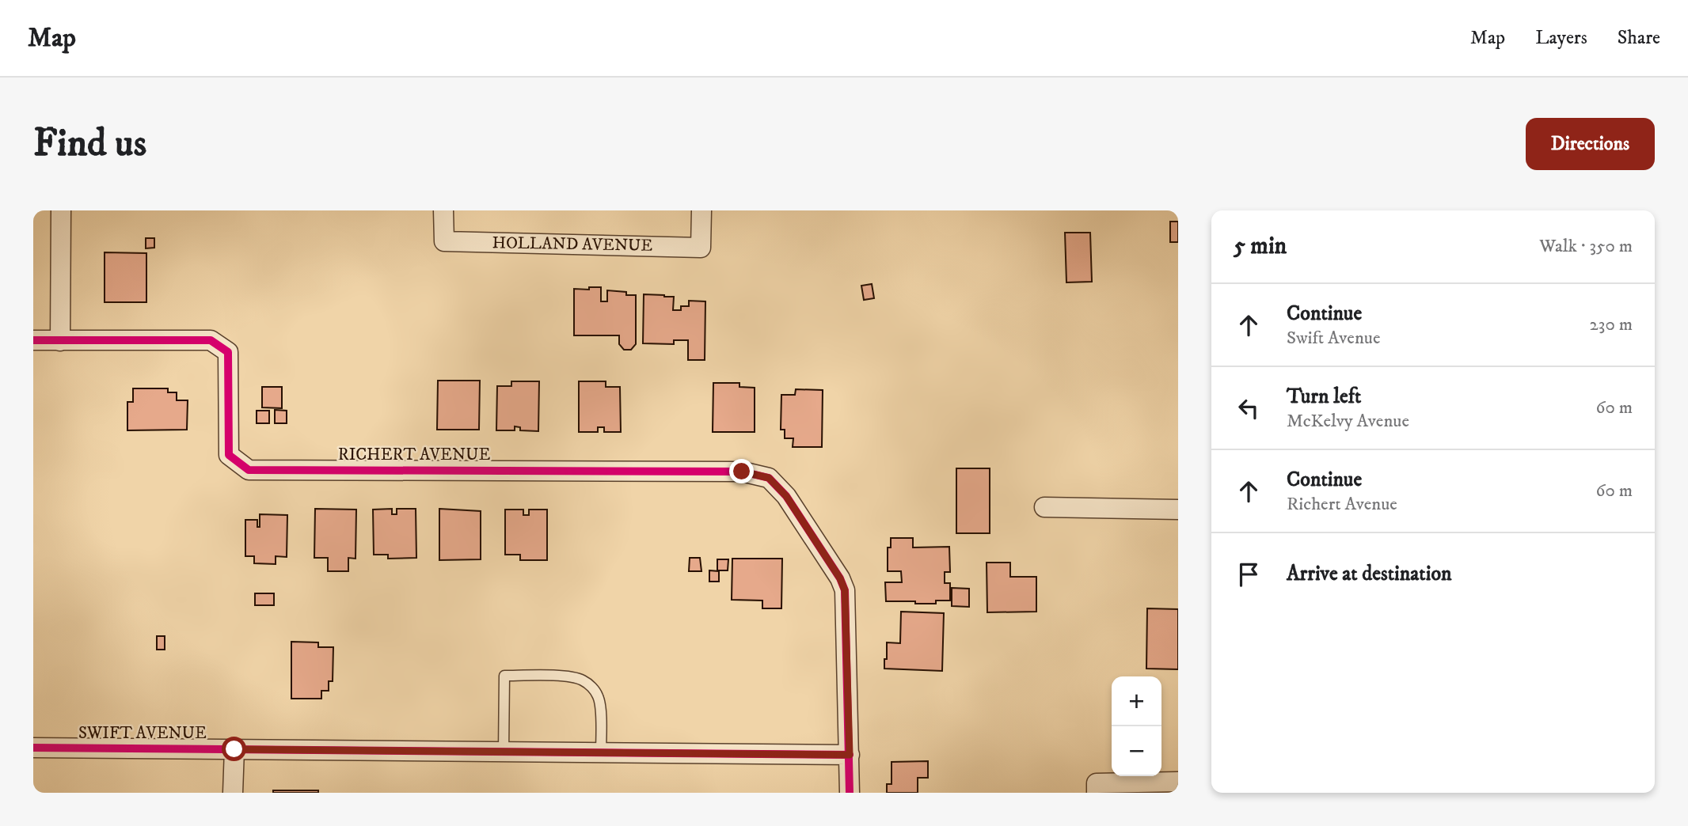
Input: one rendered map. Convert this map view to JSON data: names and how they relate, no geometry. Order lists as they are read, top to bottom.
{
  "streets": {
    "street": ["HOLLAND AVENUE", "RICHERT AVENUE", "SWIFT AVENUE"]
  },
  "crossings": [
    ["RICHERT AVENUE", "SWIFT AVENUE"]
  ],
  "page": {
    "header": "Map",
    "nav": ["Map", "Layers", "Share"],
    "buttons": "Directions",
    "title": "Find us",
    "heading": ["5 min", "Walk · 350 m"],
    "list": [
      ["Continue", "Swift Avenue", "230 m"],
      ["Turn left", "McKelvy Avenue", "60 m"],
      ["Continue", "Richert Avenue", "60 m"],
      "Arrive at destination"
    ],
    "map_buttons": ["+", "−"]
  }
}
